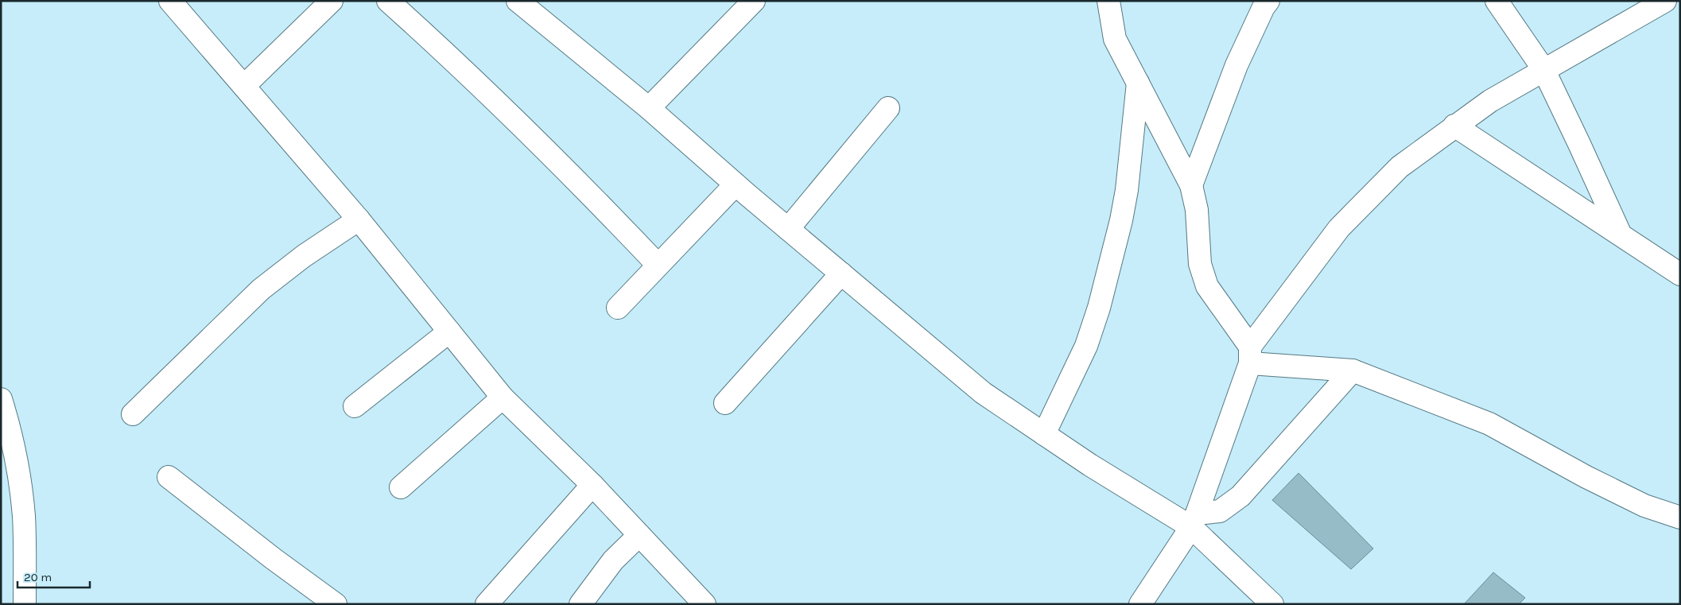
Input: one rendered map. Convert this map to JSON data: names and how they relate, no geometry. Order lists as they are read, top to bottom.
{
  "scale_bar": "20 m"
}
